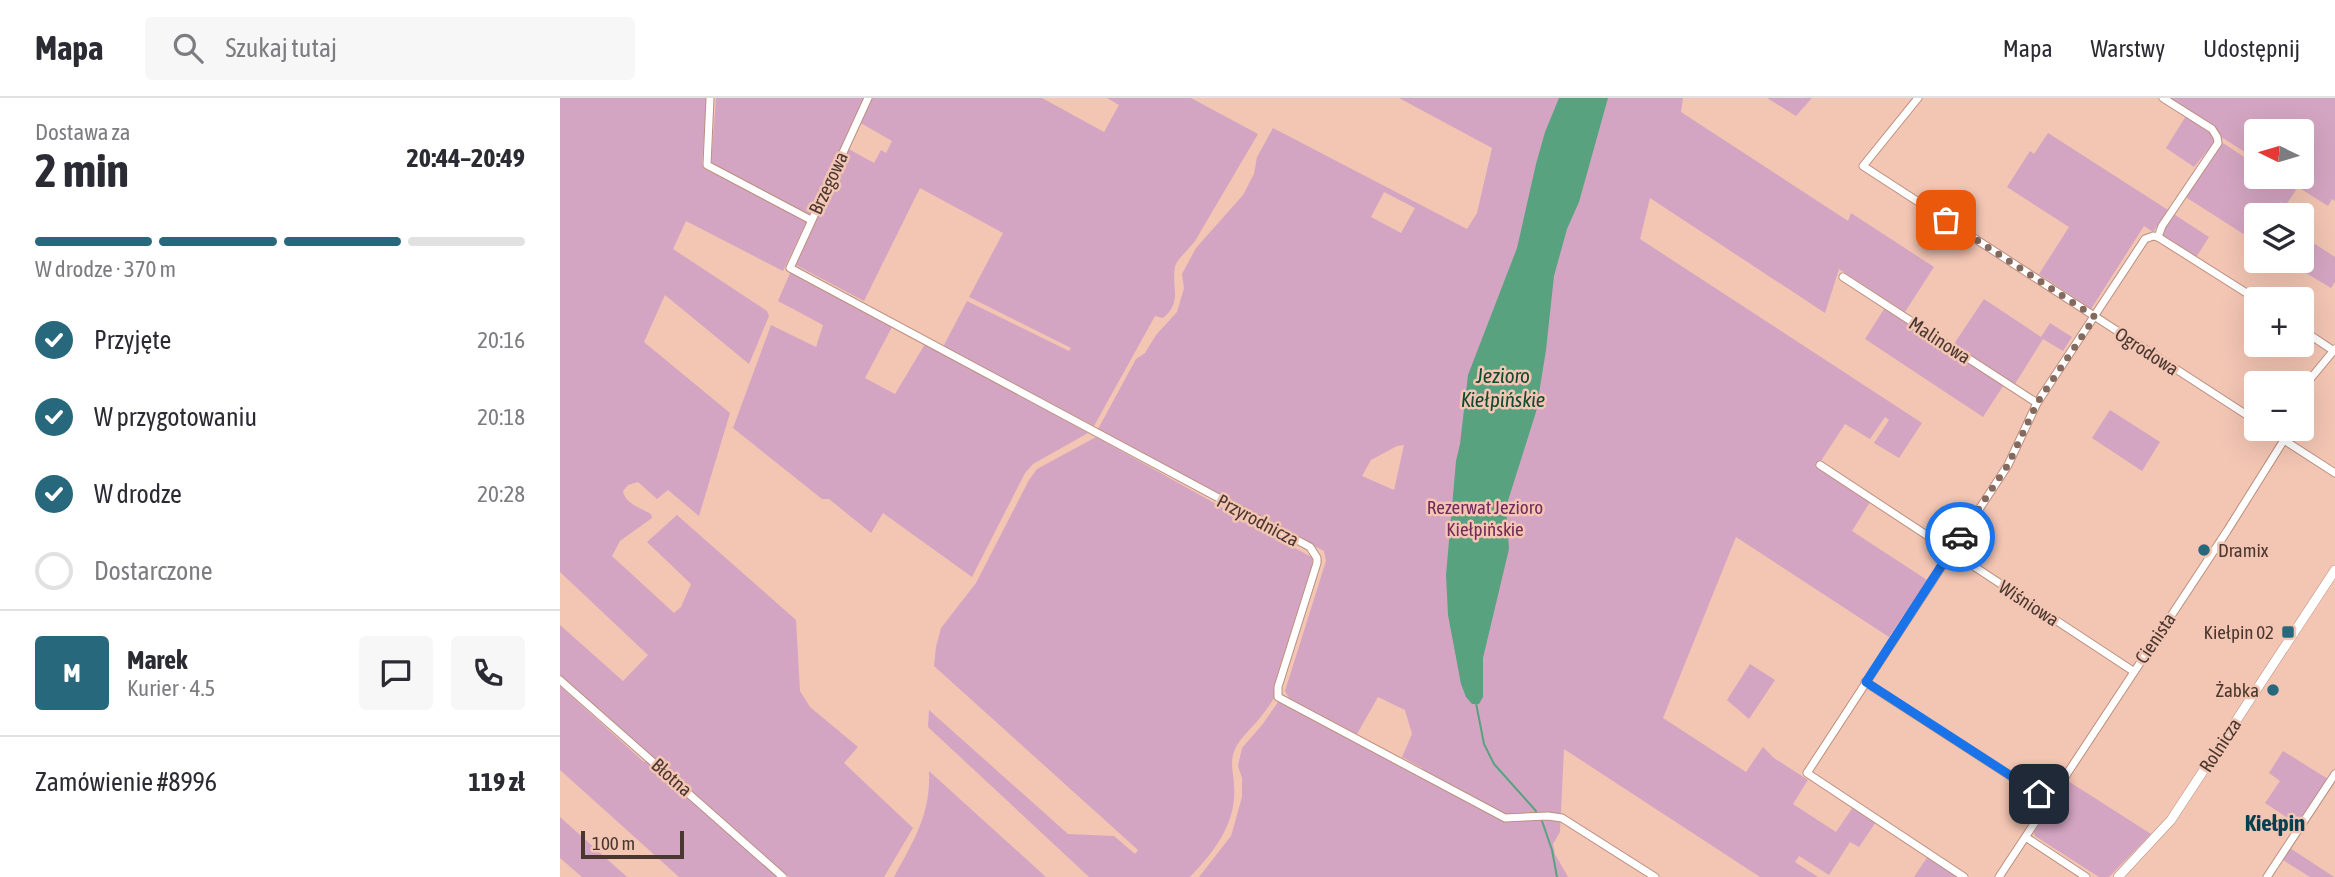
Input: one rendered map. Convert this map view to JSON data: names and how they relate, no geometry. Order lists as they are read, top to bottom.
{
  "streets": {
    "street": [
      "Brzegowa",
      "Malinowa",
      "Ogrodowa",
      "Przyrodnicza",
      "Wiśniowa",
      "Cienista",
      "Rolnicza",
      "Błotna"
    ]
  },
  "crossings": [
    ["Brzegowa", "Przyrodnicza"],
    ["Wiśniowa", "Cienista"]
  ],
  "districts": ["Kiełpin"],
  "water": ["Jezioro Kiełpińskie"],
  "parks": ["Rezerwat Jezioro Kiełpińskie"],
  "places": {
    "other": ["Dramix", "Żabka"],
    "transit": ["Kiełpin 02"]
  },
  "scale_bar": "100 m",
  "north": "left",
  "page": {
    "header": "Mapa",
    "search": "Szukaj tutaj",
    "nav": ["Mapa", "Warstwy", "Udostępnij"],
    "heading": ["2 min", "Dostawa za", "20:44–20:49"],
    "panel": [
      "Marek",
      "Kurier · 4.5",
      "Zamówienie #8996",
      "119 zł"
    ],
    "map_buttons": ["+", "−"],
    "bar": "W drodze · 370 m",
    "list": [
      ["Przyjęte", "20:16"],
      ["W przygotowaniu", "20:18"],
      ["W drodze", "20:28"],
      "Dostarczone"
    ],
    "round": "M",
    "scale": "100 m"
  }
}
